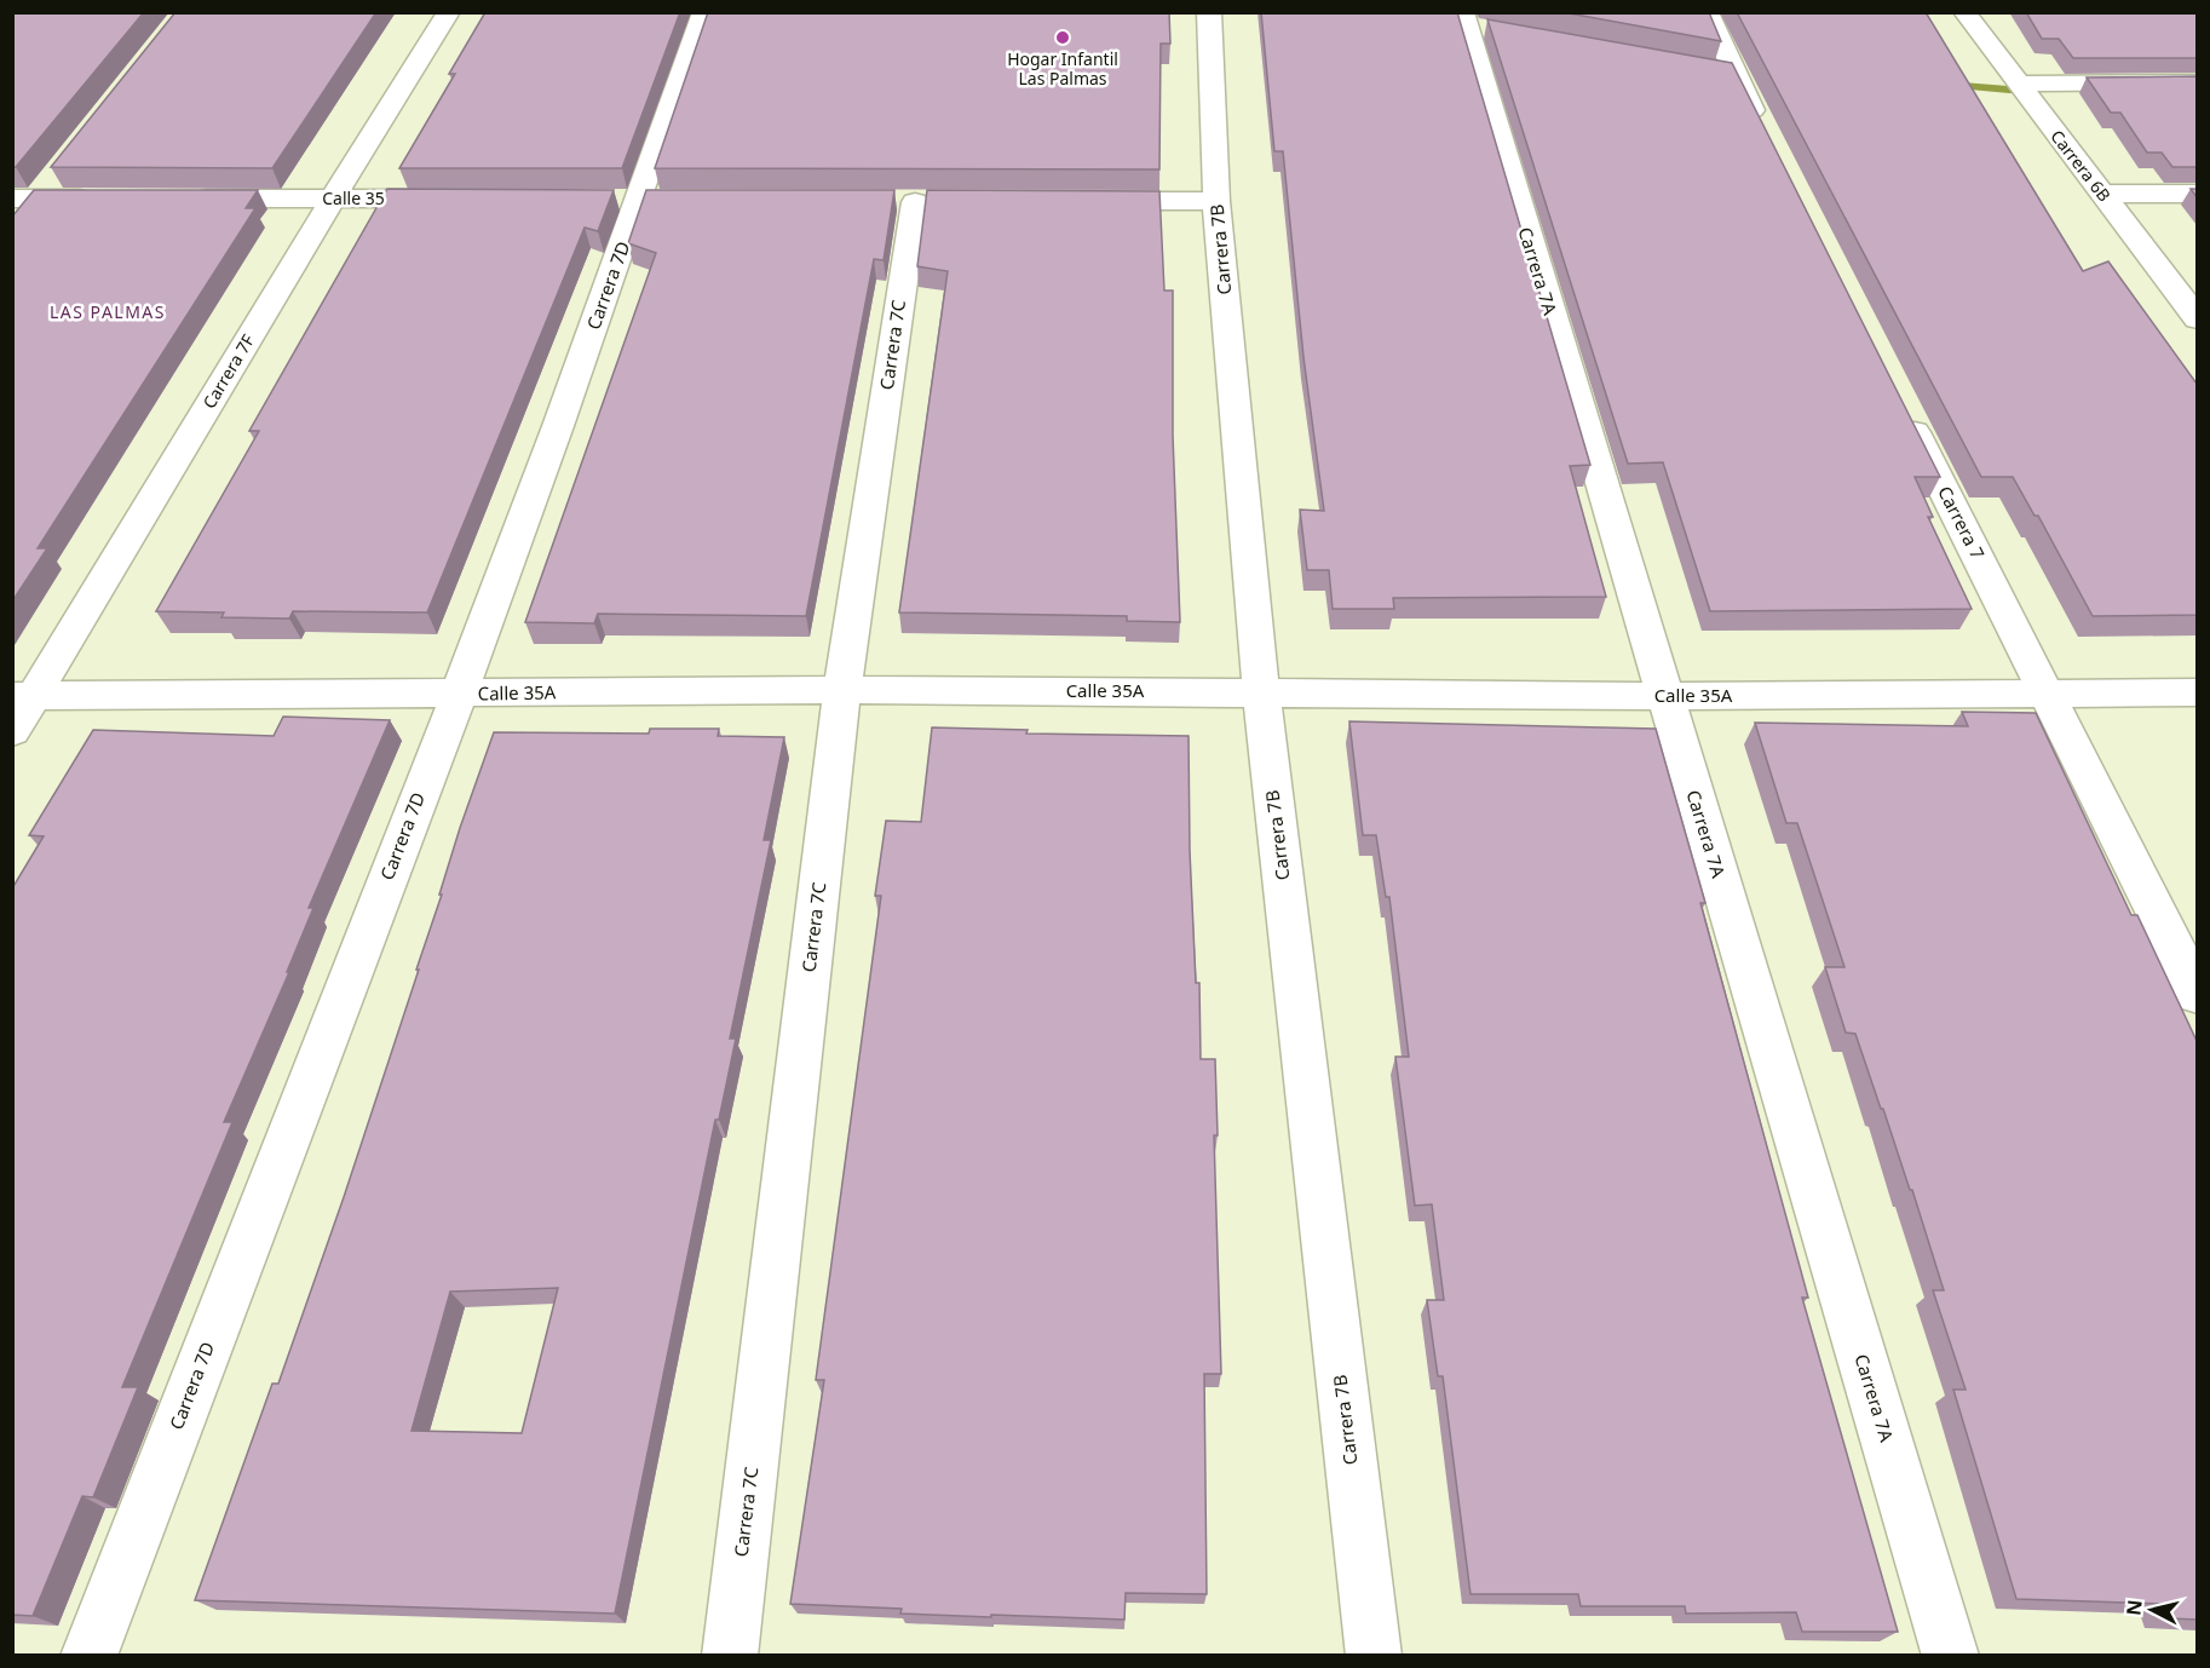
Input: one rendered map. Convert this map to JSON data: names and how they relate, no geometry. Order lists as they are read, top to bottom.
{
  "streets": {
    "street": [
      "Carrera 6B",
      "Calle 35",
      "Carrera 7B",
      "Carrera 7A",
      "Carrera 7D",
      "Carrera 7C",
      "Carrera 7F",
      "Carrera 7",
      "Calle 35A"
    ]
  },
  "crossings": [
    ["Calle 35", "Carrera 7F"],
    ["Carrera 7B", "Calle 35A"],
    ["Carrera 7A", "Calle 35A"],
    ["Carrera 7D", "Calle 35A"],
    ["Carrera 7C", "Calle 35A"],
    ["Carrera 7F", "Calle 35A"],
    ["Carrera 7", "Calle 35A"]
  ],
  "districts": ["LAS PALMAS"],
  "places": ["Hogar Infantil Las Palmas"],
  "north": "left"
}
